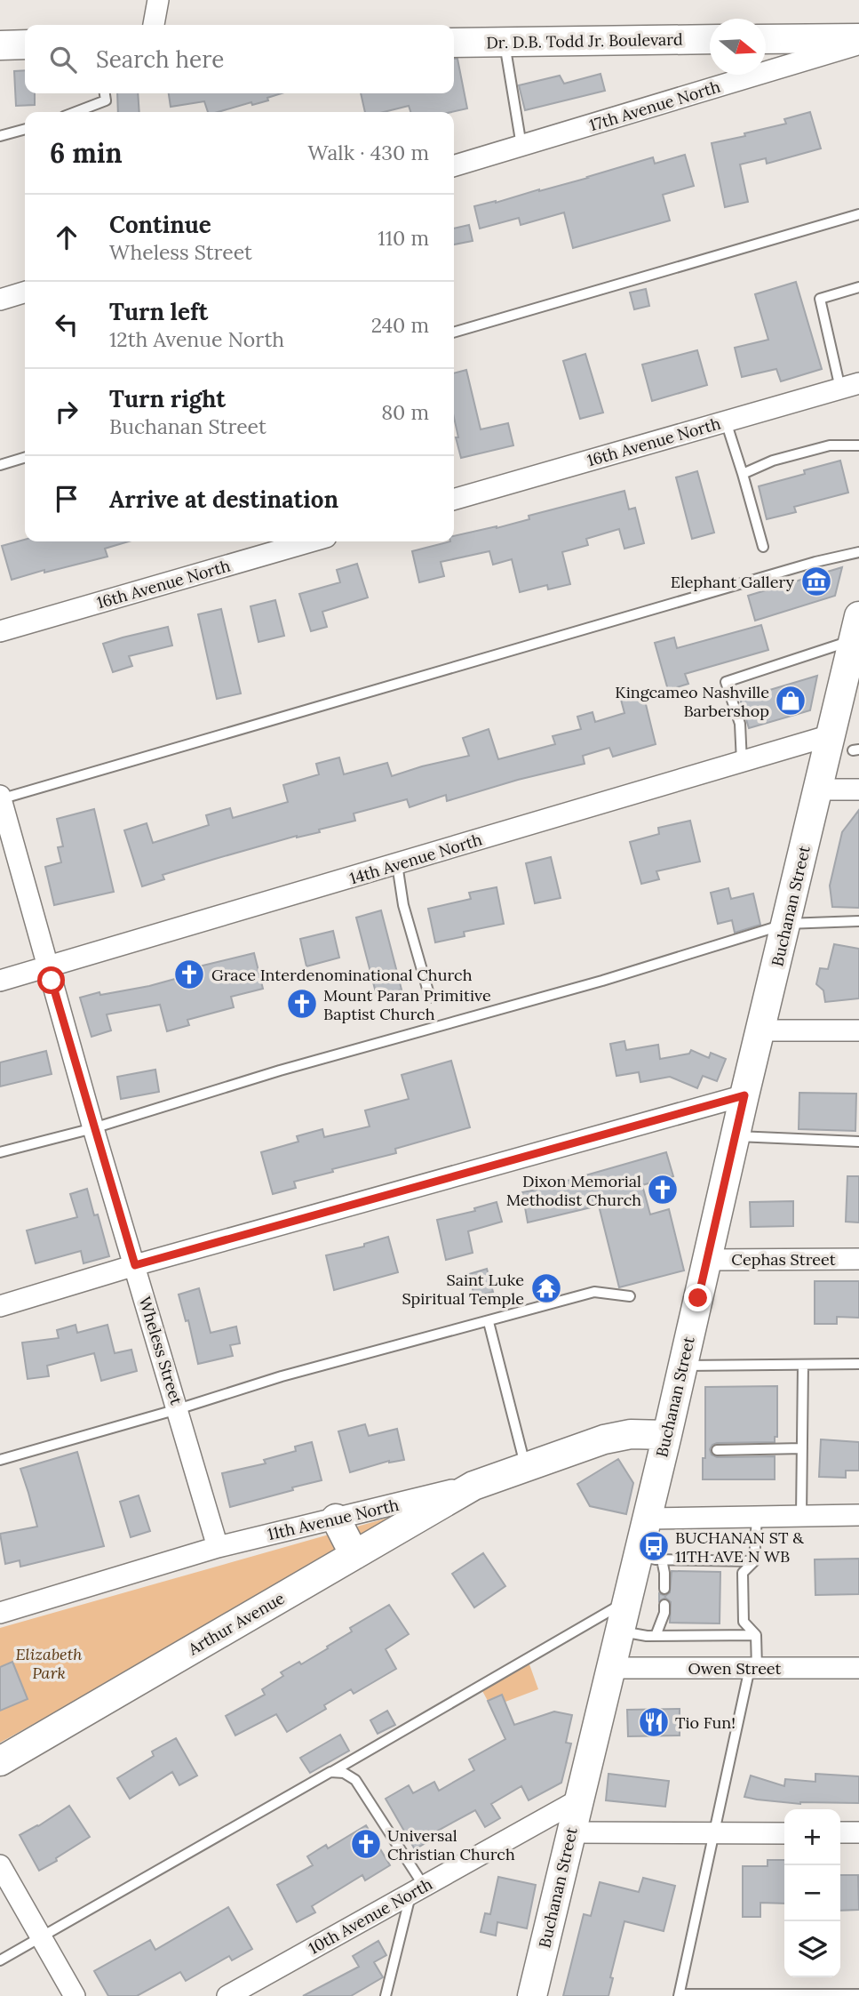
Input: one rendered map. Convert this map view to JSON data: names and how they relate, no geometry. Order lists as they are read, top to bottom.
{
  "streets": {
    "street": [
      "Dr. D.B. Todd Jr. Boulevard",
      "17th Avenue North",
      "16th Avenue North",
      "14th Avenue North",
      "Buchanan Street",
      "Cephas Street",
      "Wheless Street",
      "11th Avenue North",
      "Arthur Avenue",
      "Owen Street",
      "10th Avenue North"
    ]
  },
  "crossings": [
    ["14th Avenue North", "Buchanan Street"],
    ["14th Avenue North", "Wheless Street"],
    ["Buchanan Street", "Cephas Street"],
    ["Buchanan Street", "11th Avenue North"],
    ["Buchanan Street", "Owen Street"],
    ["Buchanan Street", "10th Avenue North"],
    ["Wheless Street", "11th Avenue North"],
    ["11th Avenue North", "Arthur Avenue"]
  ],
  "parks": ["Elizabeth Park"],
  "places": {
    "museum": ["Elephant Gallery"],
    "shop": ["Kingcameo Nashville Barbershop"],
    "church": [
      "Grace Interdenominational Church",
      "Mount Paran Primitive Baptist Church",
      "Dixon Memorial Methodist Church",
      "Universal Christian Church"
    ],
    "temple": ["Saint Luke Spiritual Temple"],
    "bus stop": ["BUCHANAN ST & 11TH AVE N WB"],
    "restaurant": ["Tio Fun!"]
  },
  "north": "right",
  "page": {
    "search": "Search here",
    "heading": ["6 min", "Walk · 430 m"],
    "list": [
      ["Continue", "Wheless Street", "110 m"],
      ["Turn left", "12th Avenue North", "240 m"],
      ["Turn right", "Buchanan Street", "80 m"],
      "Arrive at destination"
    ],
    "map_buttons": ["+", "−"]
  }
}
